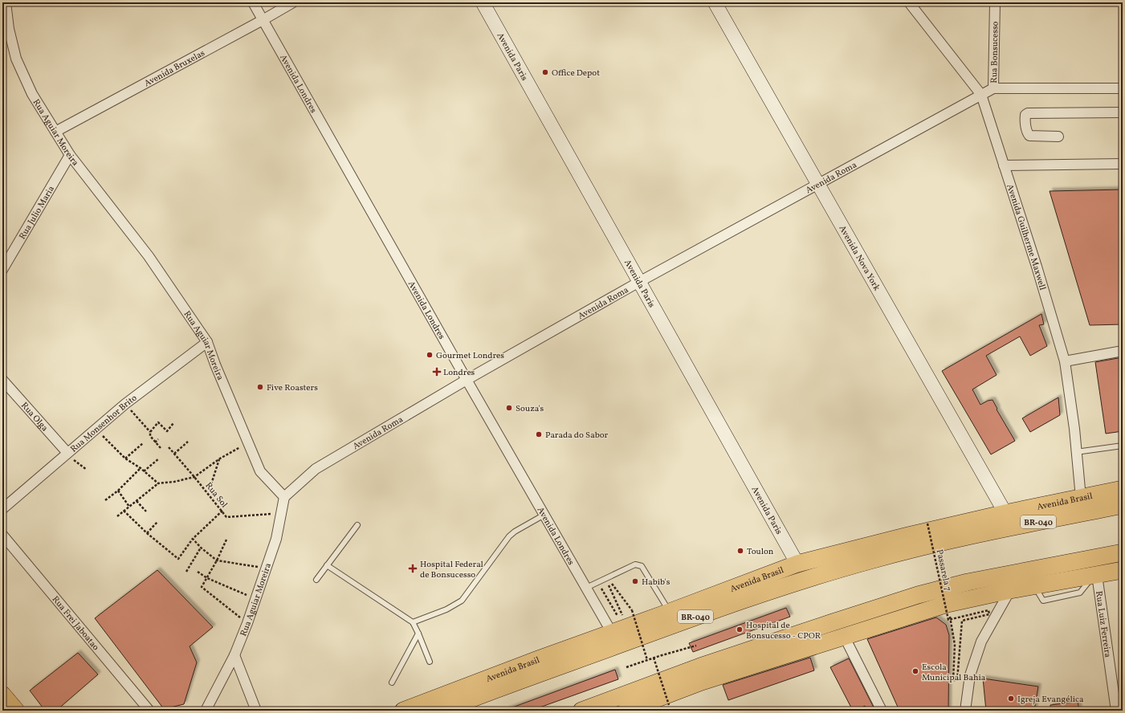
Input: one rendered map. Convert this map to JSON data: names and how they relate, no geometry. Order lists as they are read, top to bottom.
{
  "streets": {
    "highway": ["Avenida Brasil", "BR-040"],
    "main road": ["Avenida Paris", "Avenida Nova York"],
    "street": [
      "Rua Bonsucesso",
      "Avenida Bruxelas",
      "Avenida Londres",
      "Rua Aguiar Moreira",
      "Avenida Roma",
      "Rua Julio Maria",
      "Avenida Guilherme Maxwell",
      "Rua Olga",
      "Rua Monsenhor Brito",
      "Rua Frei Jaboatao",
      "Rua Luiz Ferreira"
    ],
    "path": ["Rua Sol", "Passarela 7"]
  },
  "crossings": [
    ["Rua Bonsucesso", "Avenida Roma"],
    ["Rua Bonsucesso", "Avenida Guilherme Maxwell"],
    ["Avenida Paris", "Avenida Roma"],
    ["Avenida Paris", "Avenida Brasil"],
    ["Avenida Bruxelas", "Avenida Londres"],
    ["Avenida Bruxelas", "Rua Aguiar Moreira"],
    ["Avenida Londres", "Avenida Roma"],
    ["Avenida Londres", "Avenida Brasil"],
    ["Rua Aguiar Moreira", "Avenida Roma"],
    ["Rua Aguiar Moreira", "Rua Julio Maria"],
    ["Rua Aguiar Moreira", "Rua Monsenhor Brito"],
    ["Rua Aguiar Moreira", "Rua Sol"],
    ["Avenida Roma", "Avenida Guilherme Maxwell"],
    ["Avenida Roma", "Avenida Nova York"],
    ["Avenida Guilherme Maxwell", "Avenida Brasil"],
    ["Avenida Nova York", "Avenida Brasil"],
    ["Rua Olga", "Rua Monsenhor Brito"]
  ],
  "places": {
    "other": [
      "Office Depot",
      "Gourmet Londres",
      "Five Roasters",
      "Souza's",
      "Parada do Sabor",
      "Toulon",
      "Habib's",
      "Hospital de Bonsucesso - CPOR",
      "Escola Municipal Bahia",
      "Igreja Evangélica"
    ],
    "health": ["Londres", "Hospital Federal de Bonsucesso"]
  }
}
